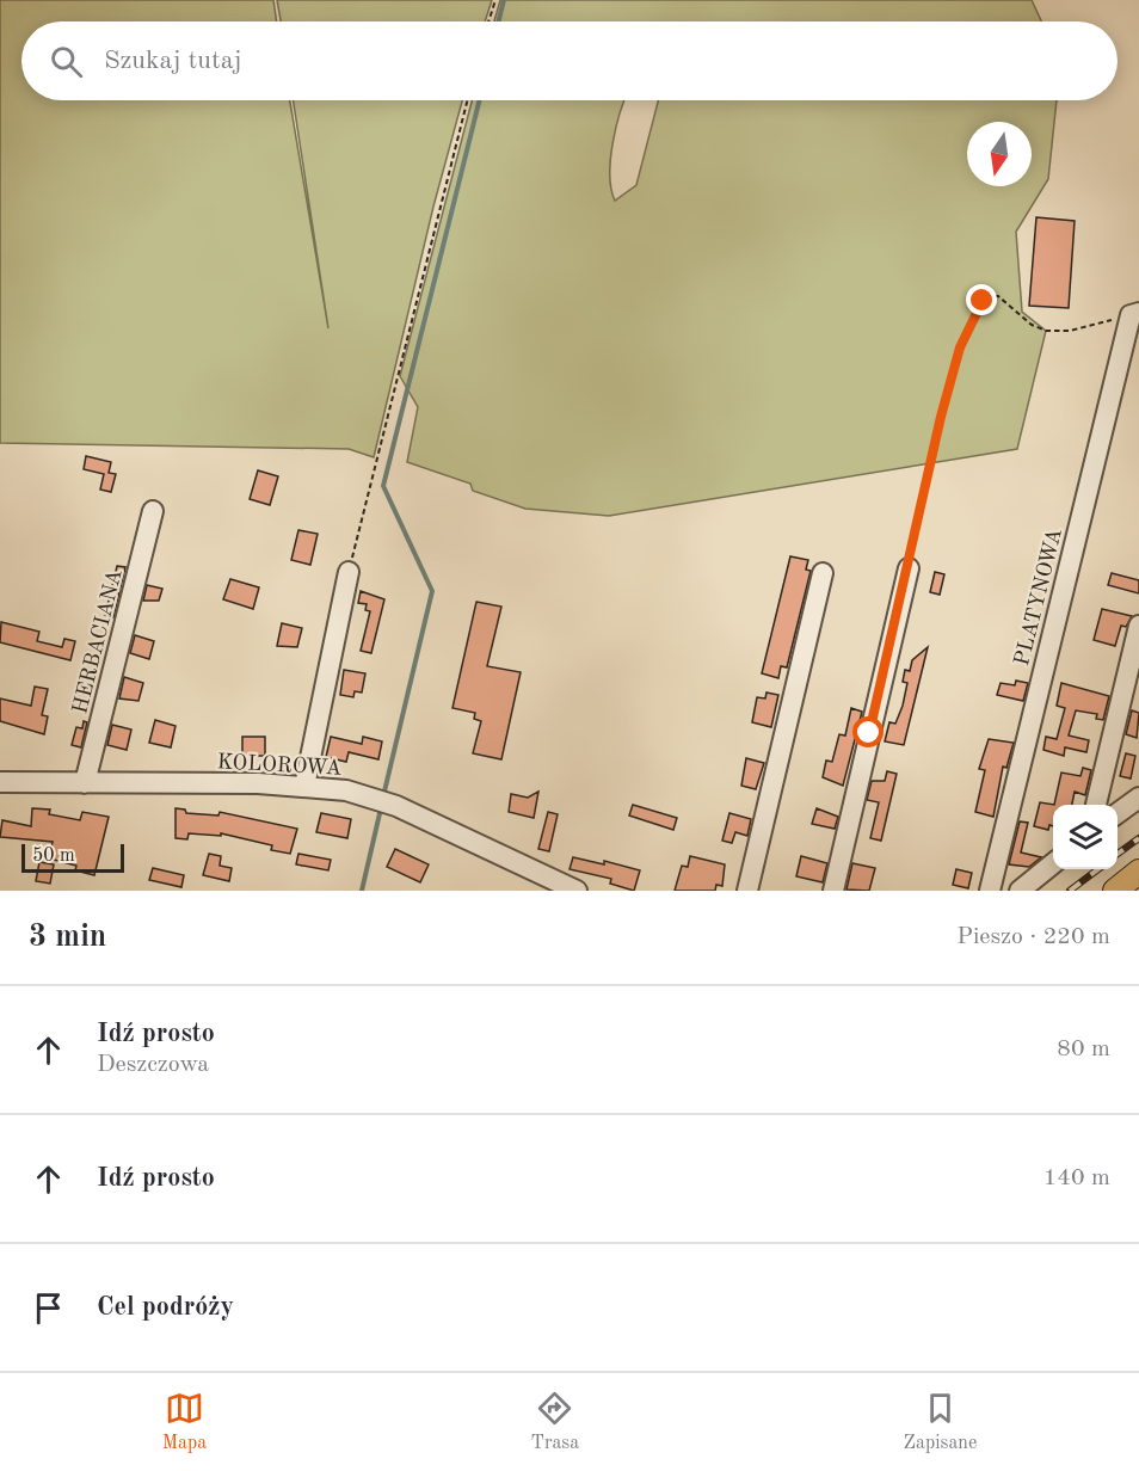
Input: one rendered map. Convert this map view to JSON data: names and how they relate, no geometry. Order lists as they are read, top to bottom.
{
  "streets": {
    "street": ["PLATYNOWA", "HERBACIANA", "KOLOROWA"]
  },
  "crossings": [
    ["HERBACIANA", "KOLOROWA"]
  ],
  "scale_bar": "50 m",
  "north": "bottom",
  "page": {
    "search": "Szukaj tutaj",
    "scale": "50 m",
    "heading": ["3 min", "Pieszo · 220 m"],
    "list": [
      ["Idź prosto", "Deszczowa", "80 m"],
      ["Idź prosto", "140 m"],
      "Cel podróży"
    ],
    "nav": ["Mapa", "Trasa", "Zapisane"]
  }
}
